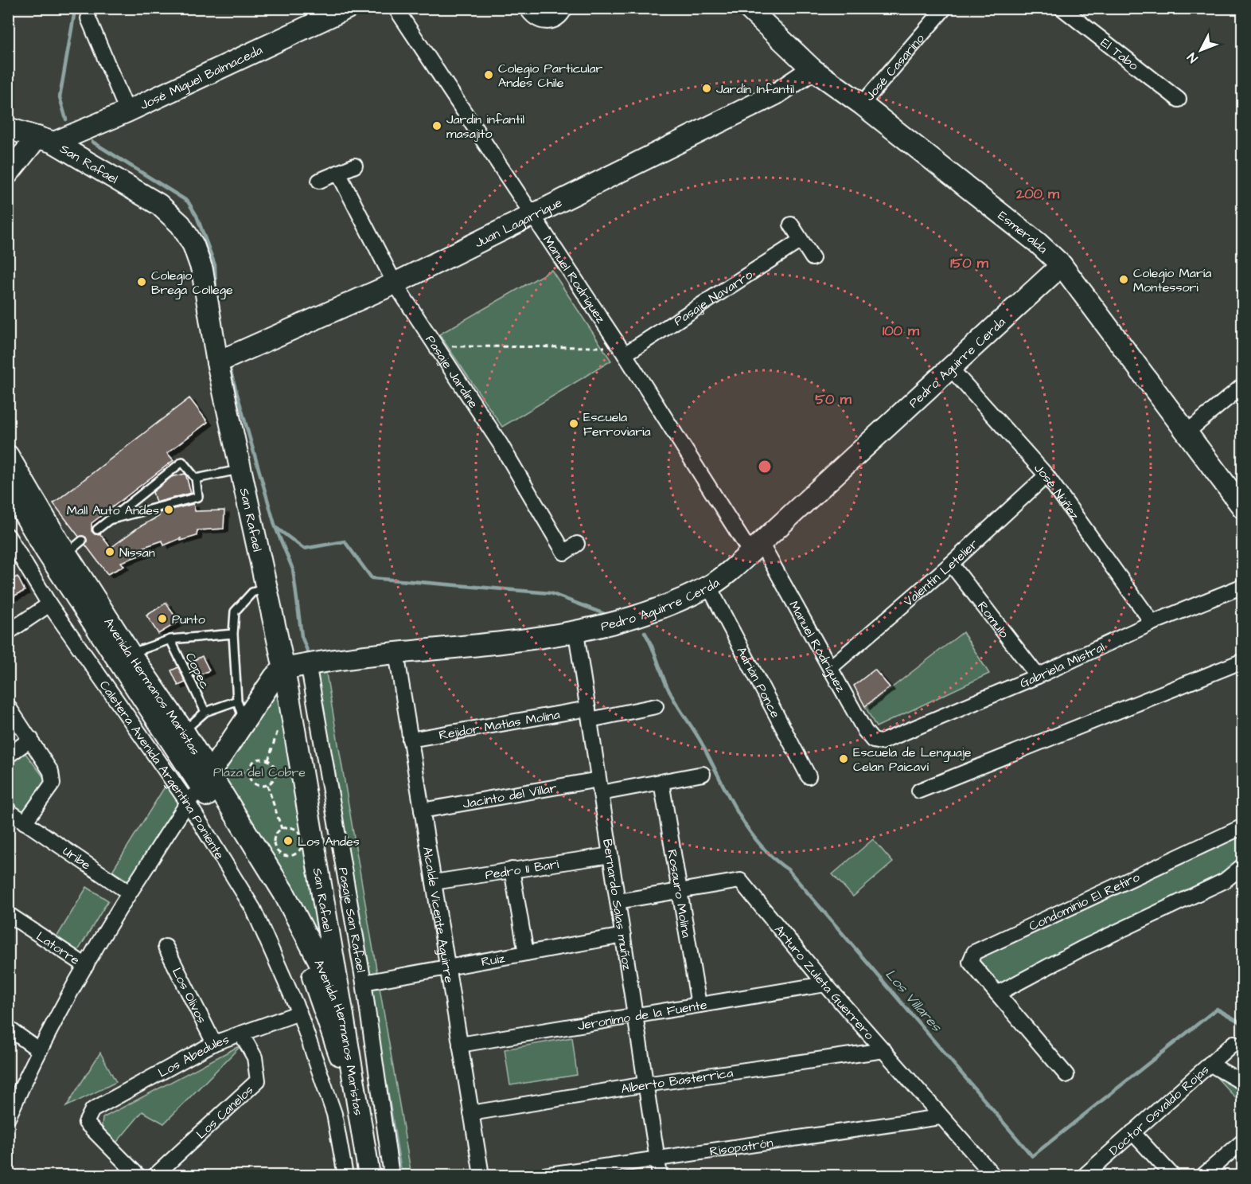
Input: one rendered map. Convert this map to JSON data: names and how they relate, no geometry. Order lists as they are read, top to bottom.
{
  "streets": {
    "street": [
      "El Tabo",
      "José Casarino",
      "José Miguel Balmaceda",
      "San Rafael",
      "Juan Lagarrigue",
      "Esmeralda",
      "Manuel Rodríguez",
      "Pasaje Navarro",
      "Pedro Aguirre Cerda",
      "Pasaje Jardine",
      "José Núñez",
      "Valentín Letelier",
      "Romulo",
      "Gabriela Mistral",
      "Adrián Ponce",
      "Avenida Hermanos Maristas",
      "Rejidor Matias Molina",
      "Caletera Avenida Argentina Poniente",
      "Jacinto del Villar",
      "Uribe",
      "Pedro II Bari",
      "Rosauro Molina",
      "Condominio El Retiro",
      "Bernardo Salas muñoz",
      "Alcalde Vicente Aguirre",
      "Pasaje San Rafael",
      "Latorre",
      "Ruiz",
      "Arturo Zuleta Guerrero",
      "Los Olivos",
      "Jeronimo de la Fuente",
      "Los Abedules",
      "Alberto Basterrica",
      "Doctor Osvaldo Rojas",
      "Los Canelos",
      "Risopatrón"
    ],
    "lane": ["Copec"]
  },
  "crossings": [
    ["José Casarino", "Esmeralda"],
    ["José Miguel Balmaceda", "San Rafael"],
    ["San Rafael", "Juan Lagarrigue"],
    ["San Rafael", "Pedro Aguirre Cerda"],
    ["San Rafael", "Avenida Hermanos Maristas"],
    ["Juan Lagarrigue", "Esmeralda"],
    ["Juan Lagarrigue", "Manuel Rodríguez"],
    ["Juan Lagarrigue", "Pasaje Jardine"],
    ["Esmeralda", "Pedro Aguirre Cerda"],
    ["Manuel Rodríguez", "Pasaje Navarro"],
    ["Manuel Rodríguez", "Pedro Aguirre Cerda"],
    ["Manuel Rodríguez", "Valentín Letelier"],
    ["Manuel Rodríguez", "Gabriela Mistral"],
    ["Pedro Aguirre Cerda", "José Núñez"],
    ["Pedro Aguirre Cerda", "Adrián Ponce"],
    ["Pedro Aguirre Cerda", "Bernardo Salas muñoz"],
    ["Pedro Aguirre Cerda", "Alcalde Vicente Aguirre"],
    ["Pedro Aguirre Cerda", "Pasaje San Rafael"],
    ["José Núñez", "Valentín Letelier"],
    ["José Núñez", "Gabriela Mistral"],
    ["Valentín Letelier", "Romulo"],
    ["Romulo", "Gabriela Mistral"],
    ["Copec", "Avenida Hermanos Maristas"],
    ["Avenida Hermanos Maristas", "Caletera Avenida Argentina Poniente"],
    ["Rejidor Matias Molina", "Bernardo Salas muñoz"],
    ["Rejidor Matias Molina", "Alcalde Vicente Aguirre"],
    ["Caletera Avenida Argentina Poniente", "Los Abedules"],
    ["Jacinto del Villar", "Rosauro Molina"],
    ["Jacinto del Villar", "Bernardo Salas muñoz"],
    ["Jacinto del Villar", "Alcalde Vicente Aguirre"],
    ["Pedro II Bari", "Bernardo Salas muñoz"],
    ["Pedro II Bari", "Alcalde Vicente Aguirre"],
    ["Rosauro Molina", "Arturo Zuleta Guerrero"],
    ["Rosauro Molina", "Jeronimo de la Fuente"],
    ["Bernardo Salas muñoz", "Ruiz"],
    ["Bernardo Salas muñoz", "Arturo Zuleta Guerrero"],
    ["Bernardo Salas muñoz", "Jeronimo de la Fuente"],
    ["Bernardo Salas muñoz", "Alberto Basterrica"],
    ["Bernardo Salas muñoz", "Risopatrón"],
    ["Alcalde Vicente Aguirre", "Ruiz"],
    ["Alcalde Vicente Aguirre", "Jeronimo de la Fuente"],
    ["Alcalde Vicente Aguirre", "Alberto Basterrica"],
    ["Pasaje San Rafael", "Ruiz"],
    ["Arturo Zuleta Guerrero", "Jeronimo de la Fuente"],
    ["Arturo Zuleta Guerrero", "Alberto Basterrica"],
    ["Arturo Zuleta Guerrero", "Risopatrón"],
    ["Los Olivos", "Los Abedules"],
    ["Los Abedules", "Los Canelos"]
  ],
  "water": ["Los Villares"],
  "parks": ["Plaza del Cobre"],
  "places": [
    "Colegio Particular Andes Chile",
    "Jardín Infantil",
    "Jardin infantil masajito",
    "Colegio María Montessori",
    "Colegio Brega College",
    "Escuela Ferroviaria",
    "Mall Auto Andes",
    "Nissan",
    "Punto",
    "Escuela de Lenguaje Celan Paicaví",
    "Los Andes"
  ],
  "north": "bottom left",
  "rings": [
    "200 m",
    "150 m",
    "100 m",
    "50 m"
  ]
}
